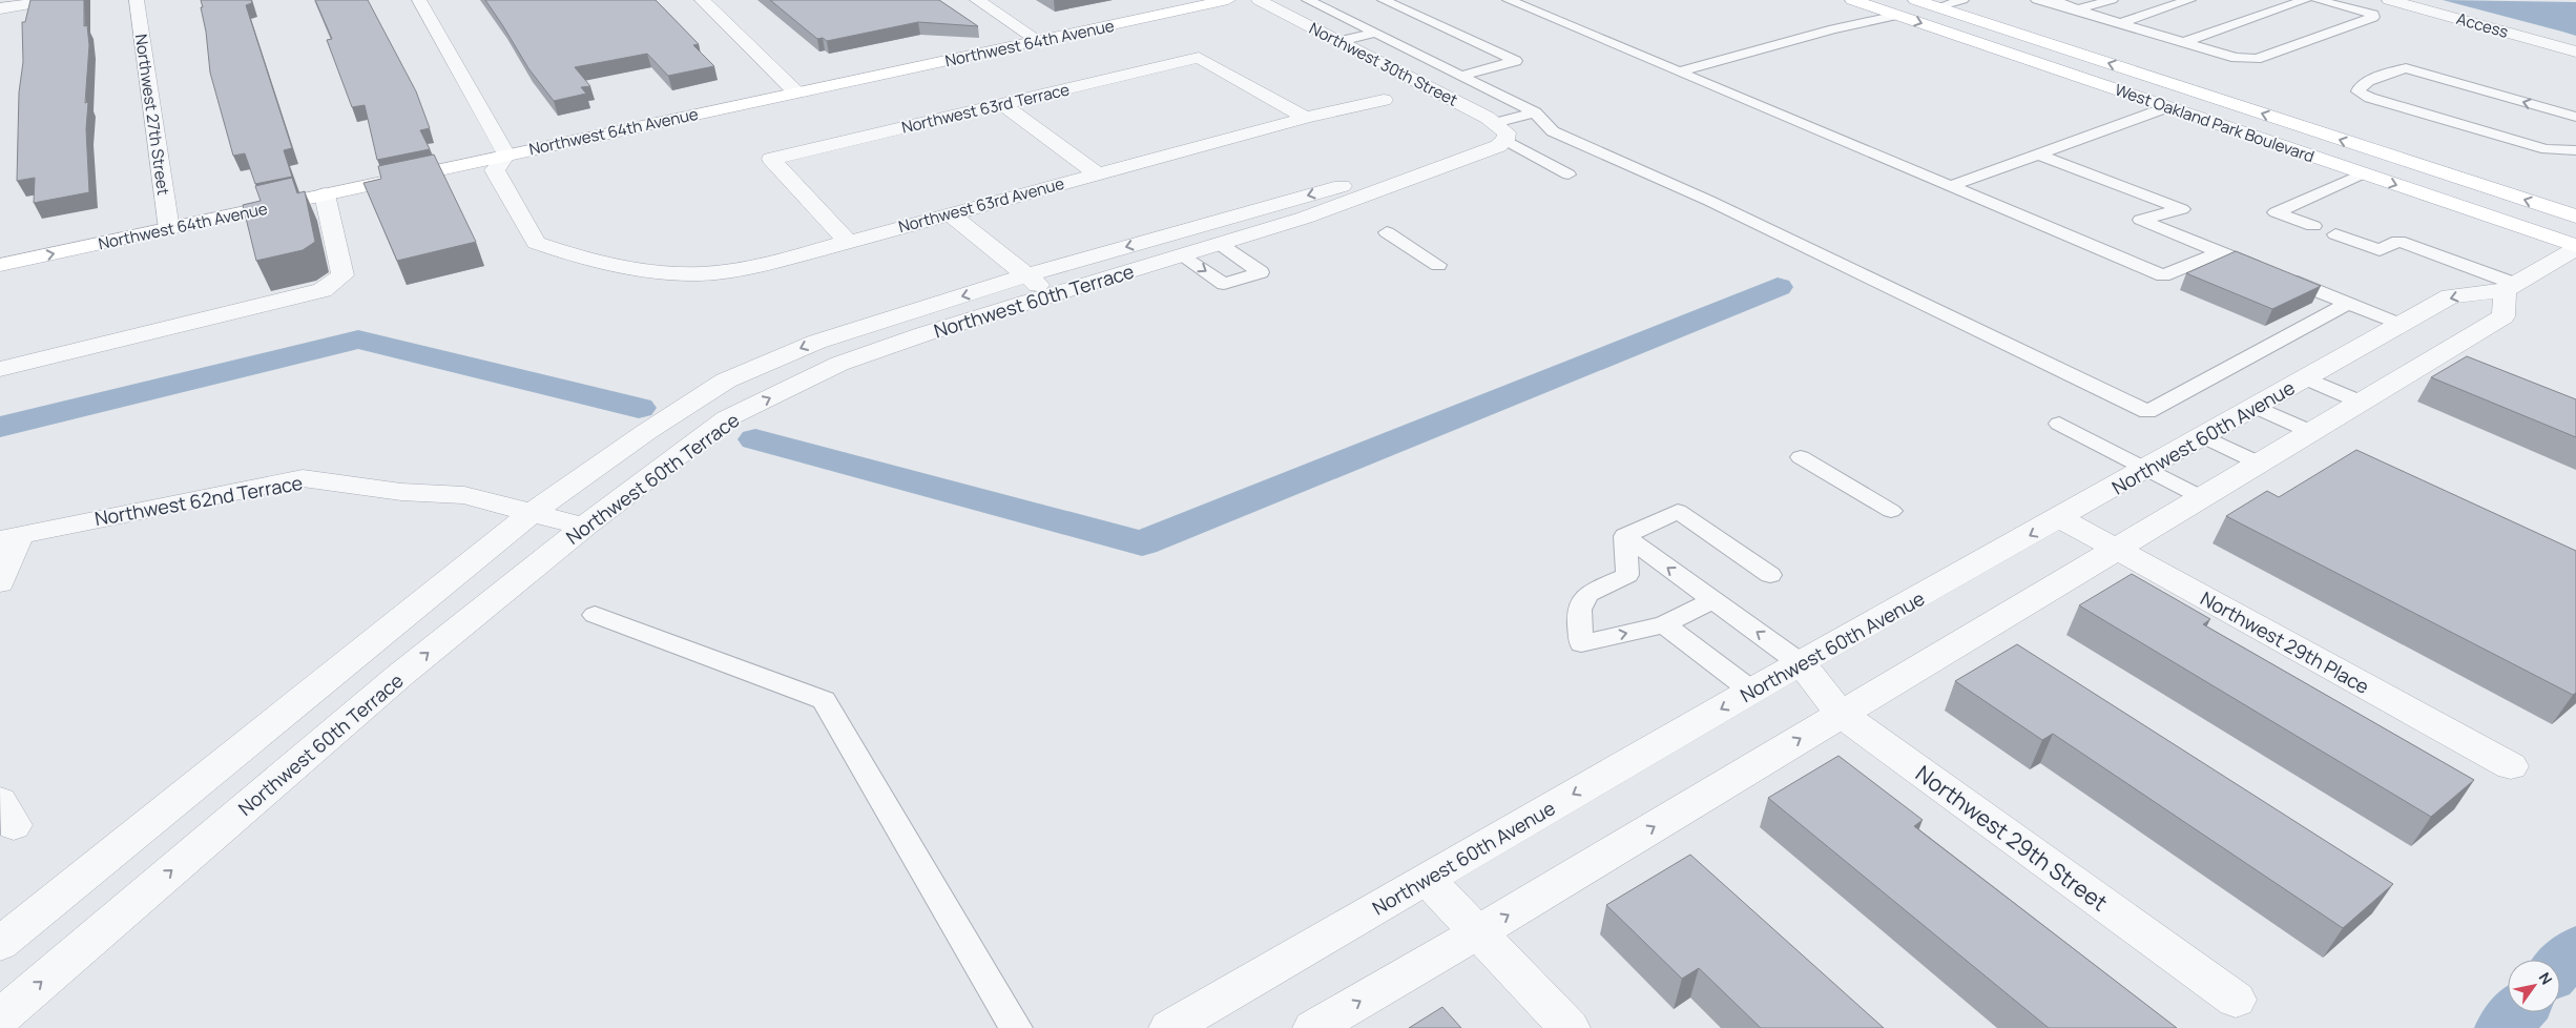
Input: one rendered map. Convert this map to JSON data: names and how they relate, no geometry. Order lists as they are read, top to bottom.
{
  "streets": {
    "street": [
      "Access",
      "Northwest 64th Avenue",
      "Northwest 30th Street",
      "Northwest 63rd Terrace",
      "Northwest 27th Street",
      "West Oakland Park Boulevard",
      "Northwest 63rd Avenue",
      "Northwest 60th Terrace",
      "Northwest 60th Avenue",
      "Northwest 62nd Terrace",
      "Northwest 29th Place",
      "Northwest 29th Street"
    ]
  },
  "crossings": [
    ["Northwest 64th Avenue", "Northwest 27th Street"],
    ["Northwest 64th Avenue", "Northwest 63rd Avenue"],
    ["Northwest 30th Street", "Northwest 60th Terrace"],
    ["Northwest 63rd Terrace", "Northwest 63rd Avenue"],
    ["West Oakland Park Boulevard", "Northwest 60th Avenue"],
    ["Northwest 60th Terrace", "Northwest 62nd Terrace"],
    ["Northwest 60th Avenue", "Northwest 29th Place"],
    ["Northwest 60th Avenue", "Northwest 29th Street"]
  ],
  "north": "top right"
}
